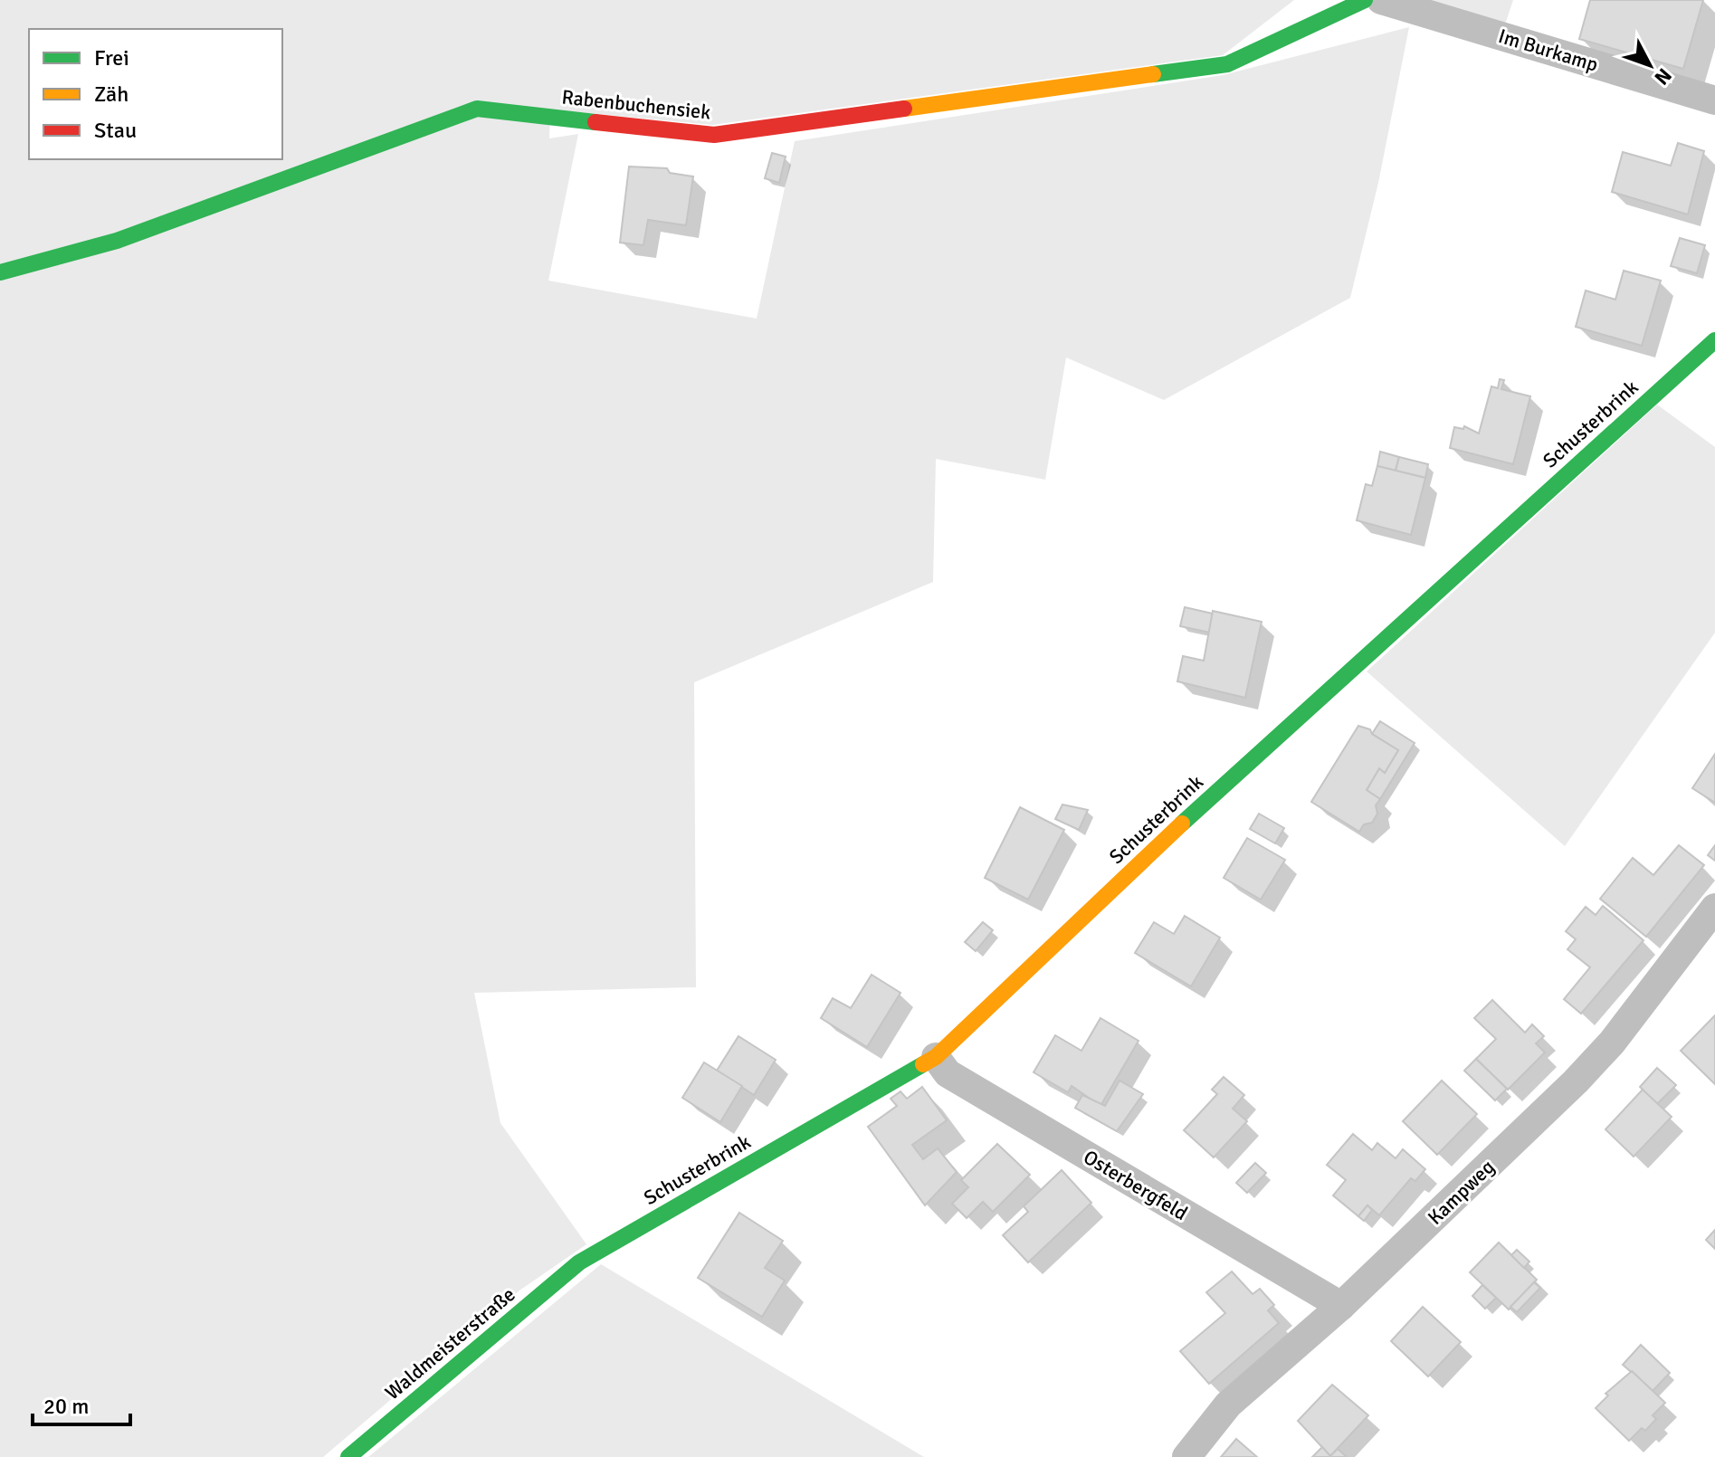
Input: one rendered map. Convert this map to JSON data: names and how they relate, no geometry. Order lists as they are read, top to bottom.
{
  "streets": {
    "street": [
      "Im Burkamp",
      "Rabenbuchensiek",
      "Schusterbrink",
      "Osterbergfeld",
      "Kampweg",
      "Waldmeisterstraße"
    ]
  },
  "crossings": [
    ["Schusterbrink", "Osterbergfeld"],
    ["Schusterbrink", "Waldmeisterstraße"],
    ["Osterbergfeld", "Kampweg"]
  ],
  "legend": ["Frei", "Zäh", "Stau"],
  "scale_bar": "20 m",
  "north": "bottom right"
}
